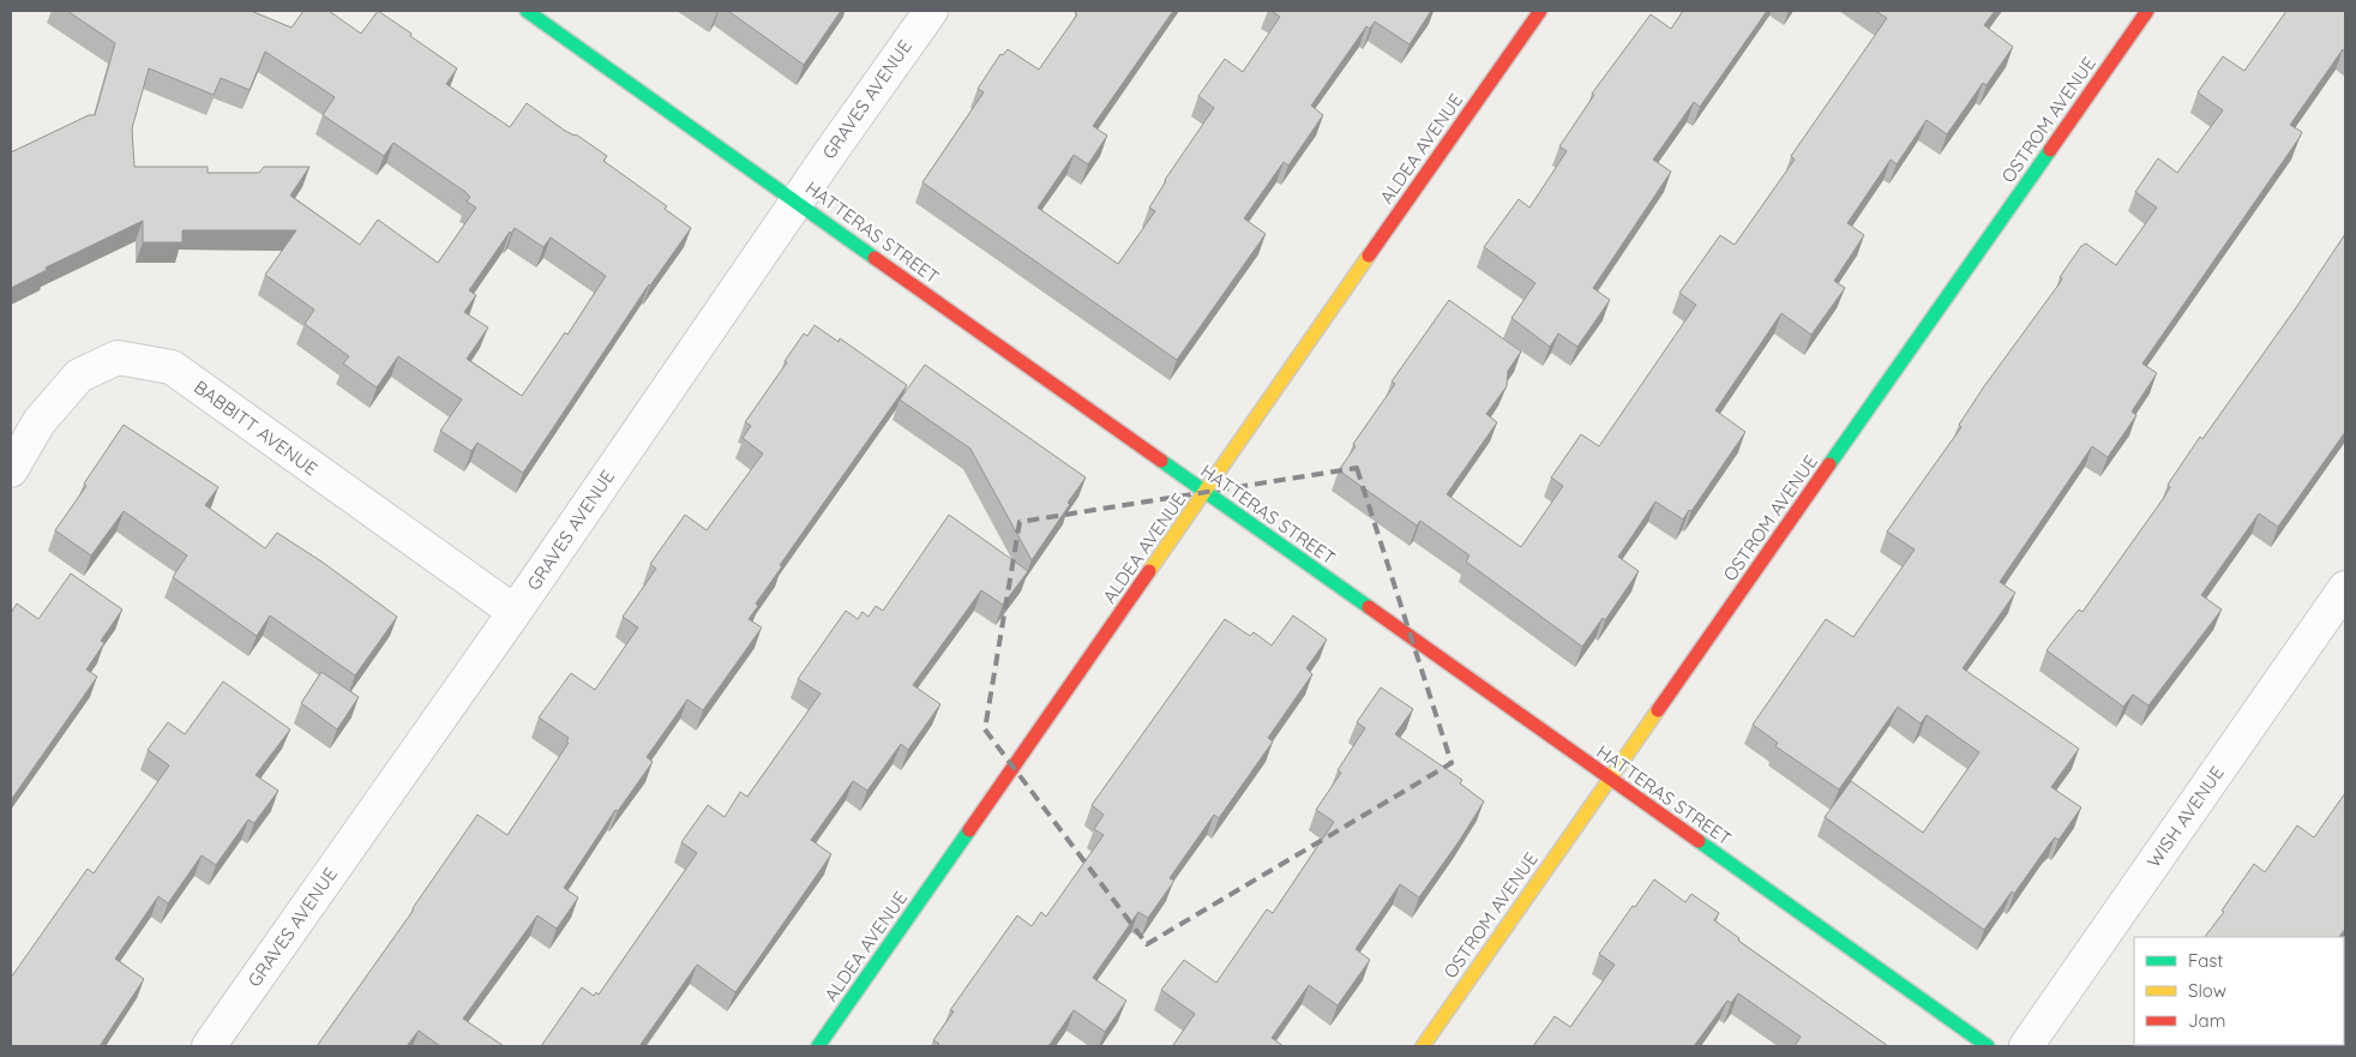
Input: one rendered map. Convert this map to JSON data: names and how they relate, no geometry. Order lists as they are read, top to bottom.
{
  "streets": {
    "street": [
      "GRAVES AVENUE",
      "OSTROM AVENUE",
      "ALDEA AVENUE",
      "HATTERAS STREET",
      "BABBITT AVENUE",
      "WISH AVENUE"
    ]
  },
  "crossings": [
    ["GRAVES AVENUE", "HATTERAS STREET"],
    ["GRAVES AVENUE", "BABBITT AVENUE"],
    ["OSTROM AVENUE", "HATTERAS STREET"],
    ["ALDEA AVENUE", "HATTERAS STREET"]
  ],
  "legend": ["Fast", "Slow", "Jam"]
}
